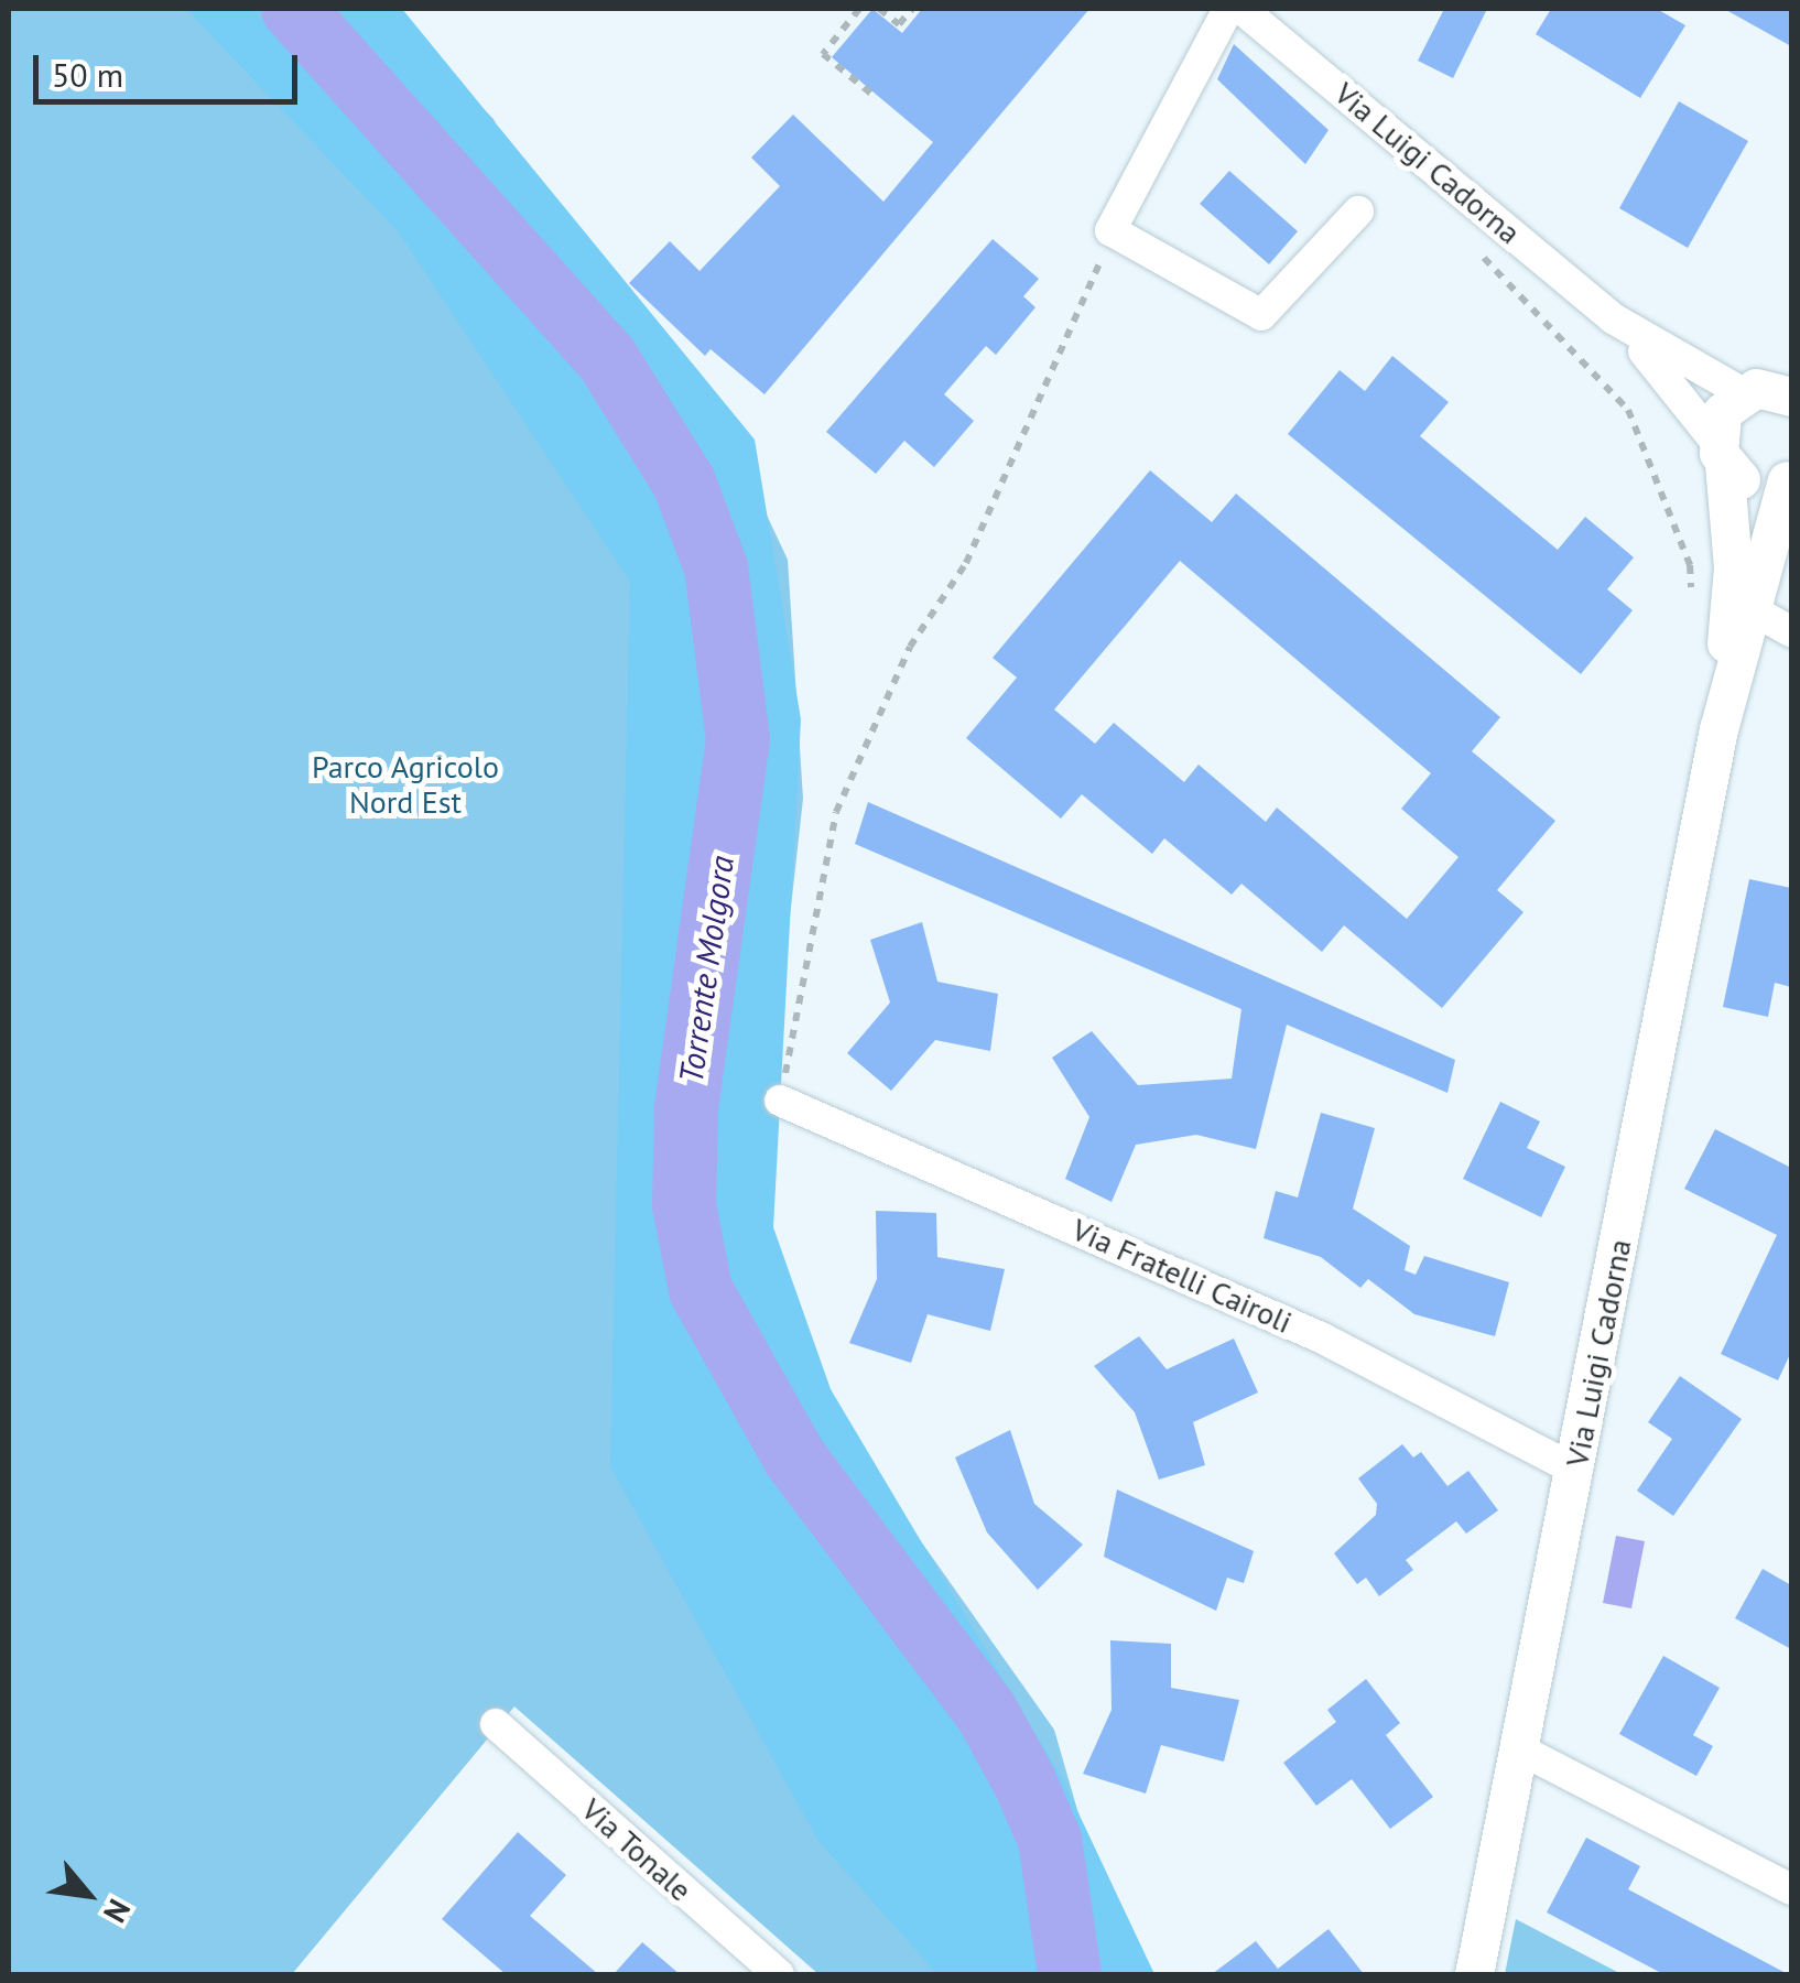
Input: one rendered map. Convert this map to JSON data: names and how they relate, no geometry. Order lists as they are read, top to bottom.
{
  "streets": {
    "street": ["Via Luigi Cadorna", "Via Fratelli Cairoli", "Via Tonale"]
  },
  "crossings": [
    ["Via Luigi Cadorna", "Via Fratelli Cairoli"]
  ],
  "water": ["Torrente Molgora"],
  "parks": ["Parco Agricolo Nord Est"],
  "scale_bar": "50 m",
  "north": "bottom right"
}
